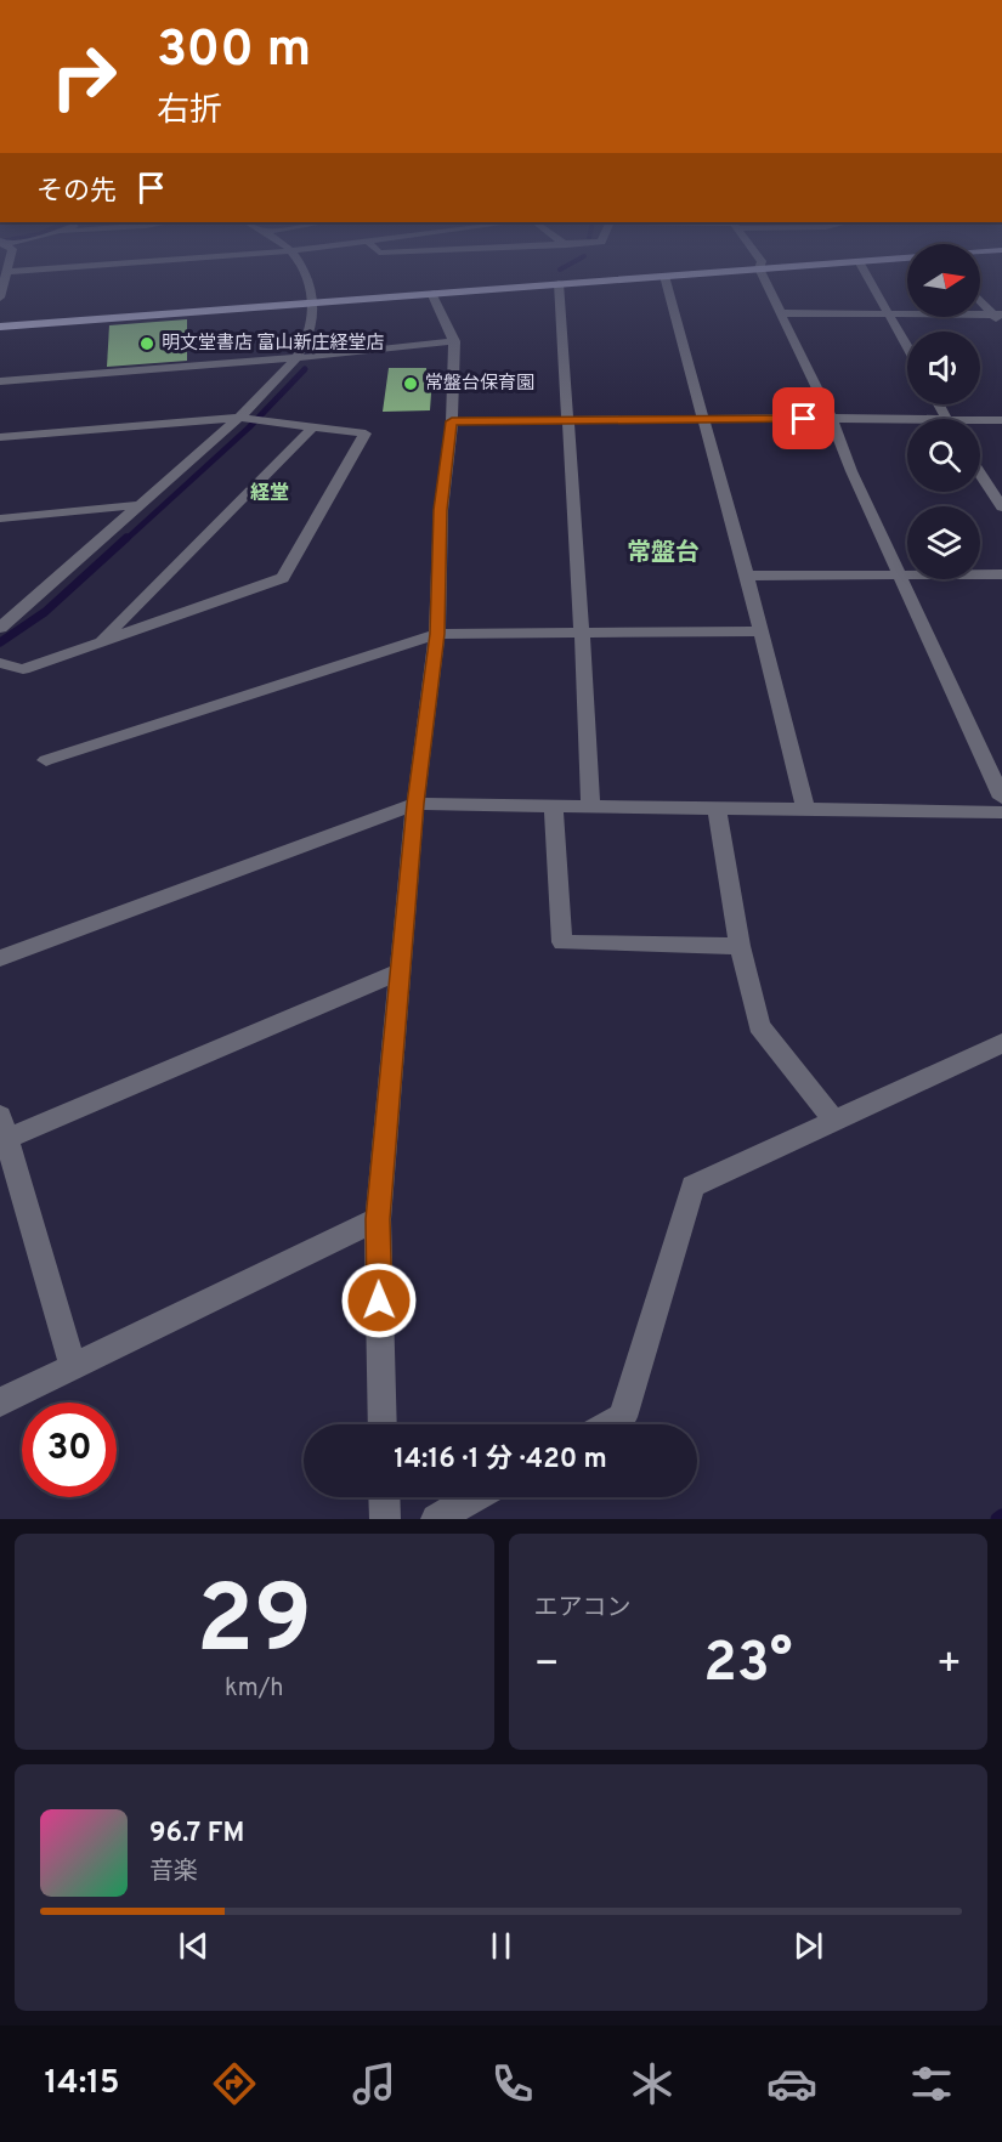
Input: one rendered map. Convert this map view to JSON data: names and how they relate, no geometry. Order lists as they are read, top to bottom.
{
  "districts": ["経堂", "常盤台"],
  "places": ["明文堂書店 富山新庄経堂店", "常盤台保育園"],
  "north": "right",
  "page": {
    "turn": ["300 m", "右折"],
    "then": "その先",
    "limit": "30",
    "trip": "14:16 · 1 分 · 420 m",
    "tile": [
      ["29", "km/h"],
      "エアコン"
    ],
    "heat": ["−", "23°", "+"],
    "song": ["96.7 FM", "音楽"],
    "tabs": "14:15"
  }
}
